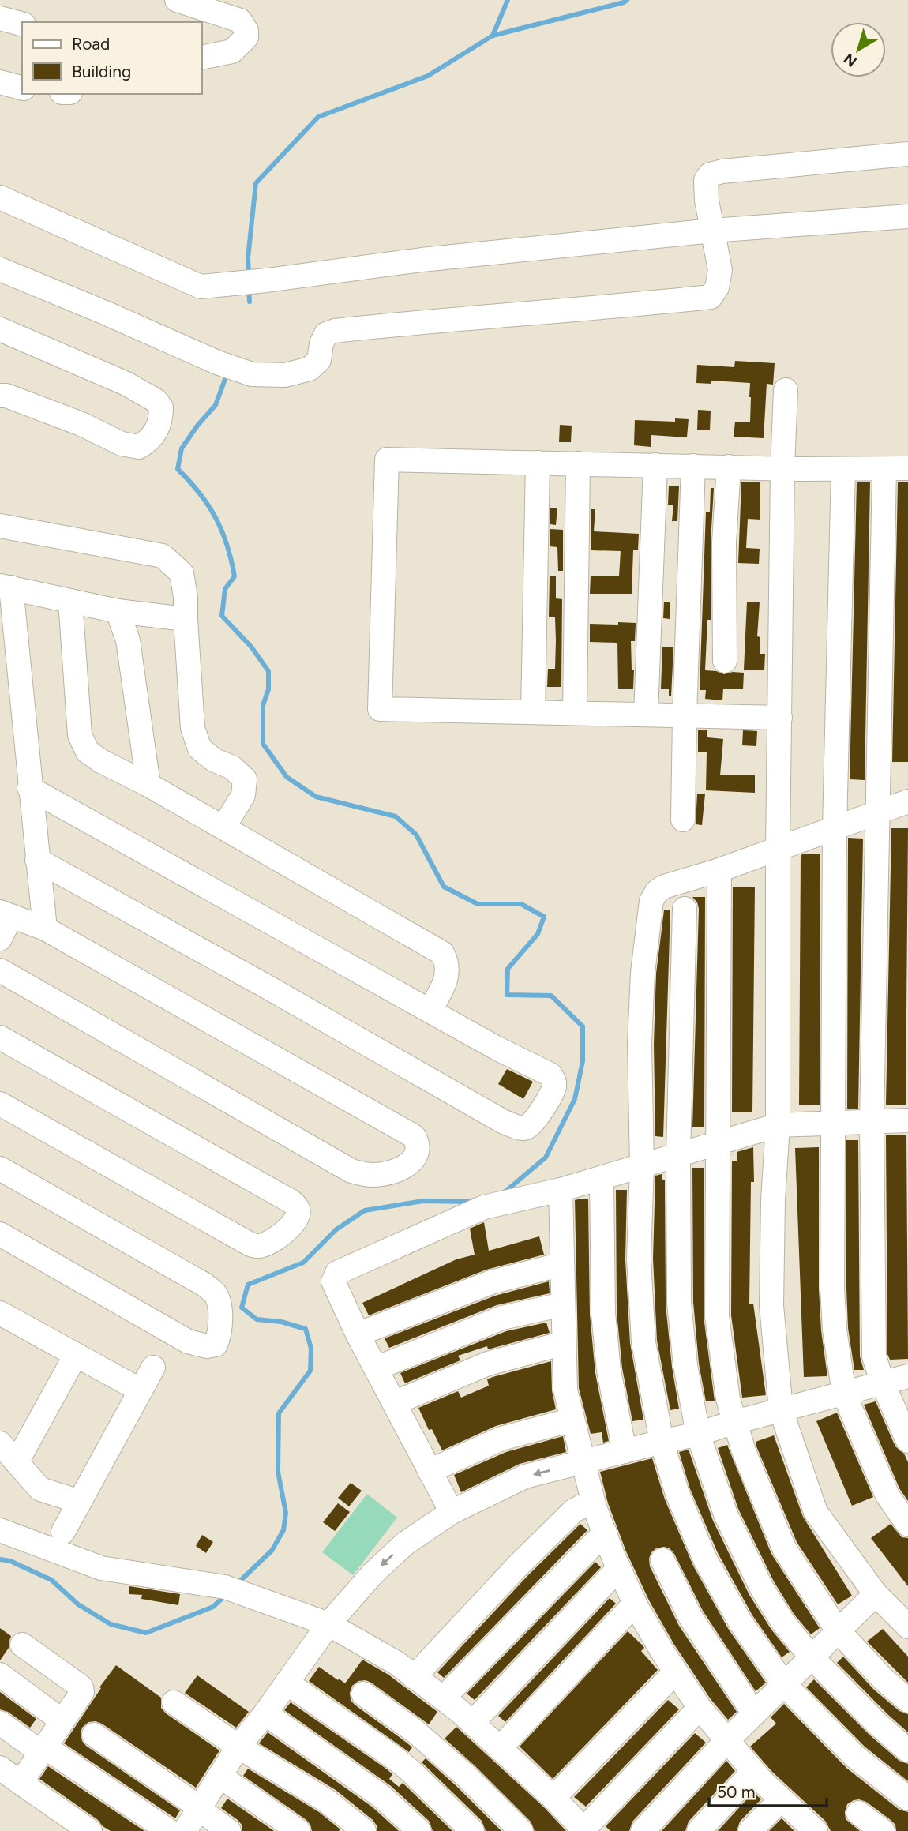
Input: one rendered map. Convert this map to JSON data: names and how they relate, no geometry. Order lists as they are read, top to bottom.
{
  "legend": ["Road", "Building"],
  "scale_bar": "50 m",
  "north": "bottom left"
}
